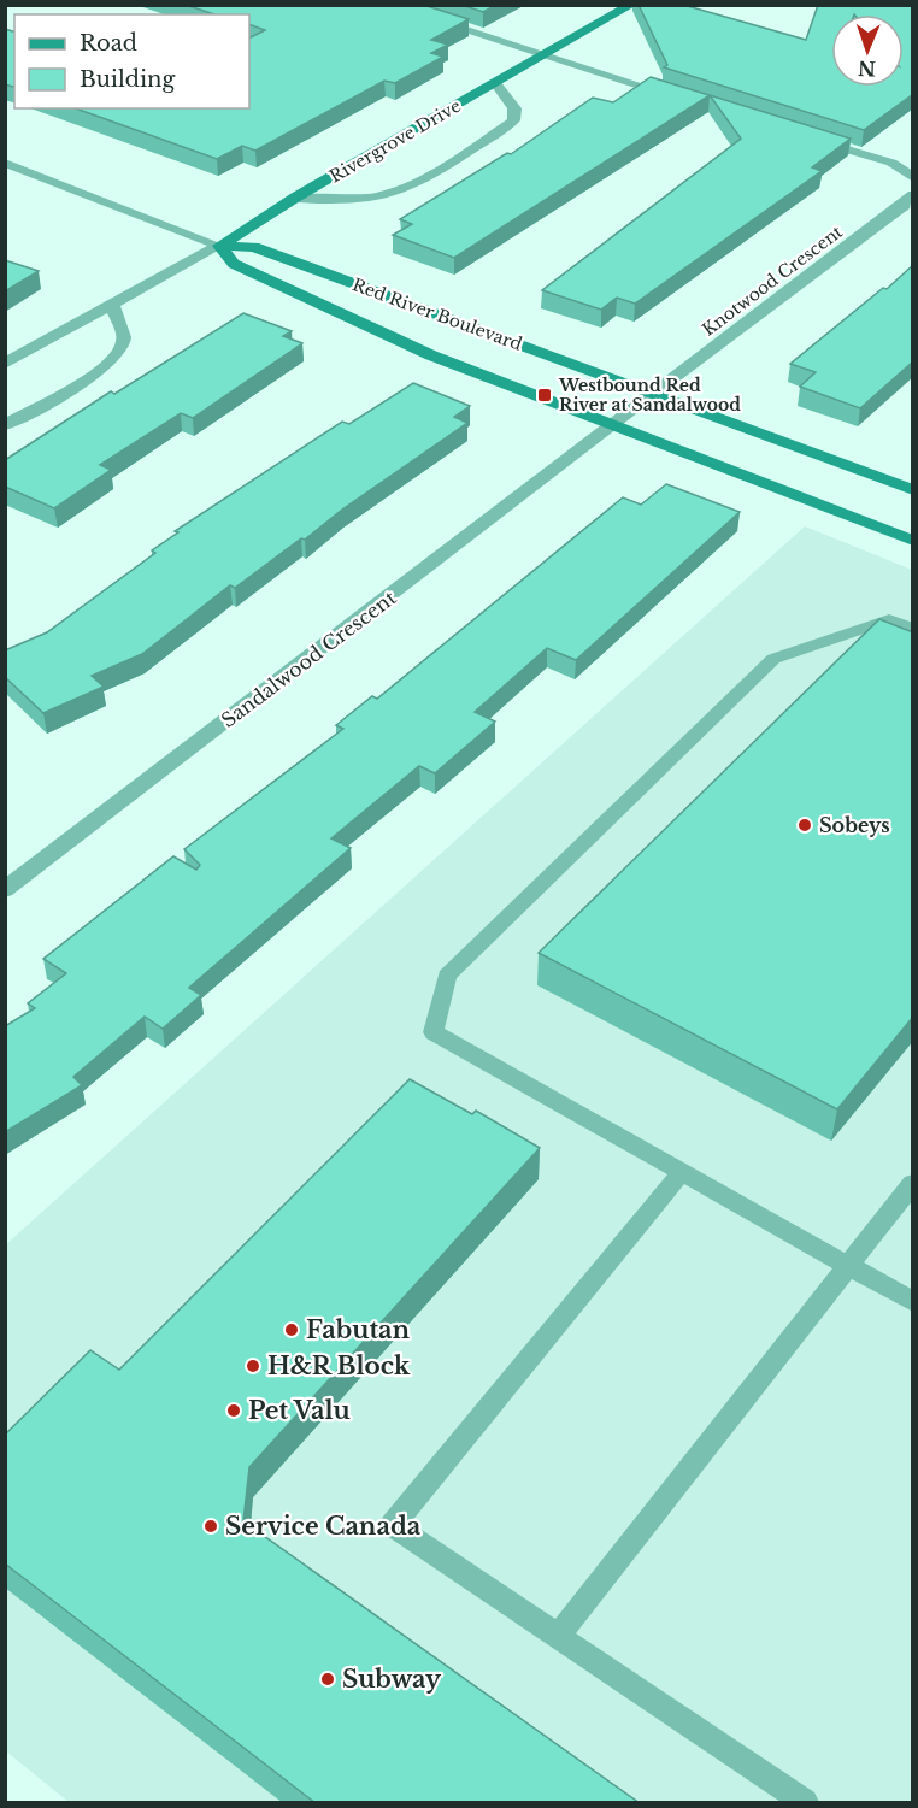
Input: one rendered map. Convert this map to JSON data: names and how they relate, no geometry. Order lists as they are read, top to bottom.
{
  "streets": {
    "street": [
      "Rivergrove Drive",
      "Knotwood Crescent",
      "Red River Boulevard",
      "Sandalwood Crescent"
    ]
  },
  "crossings": [
    ["Rivergrove Drive", "Red River Boulevard"],
    ["Knotwood Crescent", "Red River Boulevard"],
    ["Red River Boulevard", "Sandalwood Crescent"]
  ],
  "places": {
    "transit": ["Westbound Red River at Sandalwood"],
    "other": [
      "Sobeys",
      "Fabutan",
      "H&R Block",
      "Pet Valu",
      "Service Canada",
      "Subway"
    ]
  },
  "legend": ["Road", "Building"],
  "north": "bottom"
}
